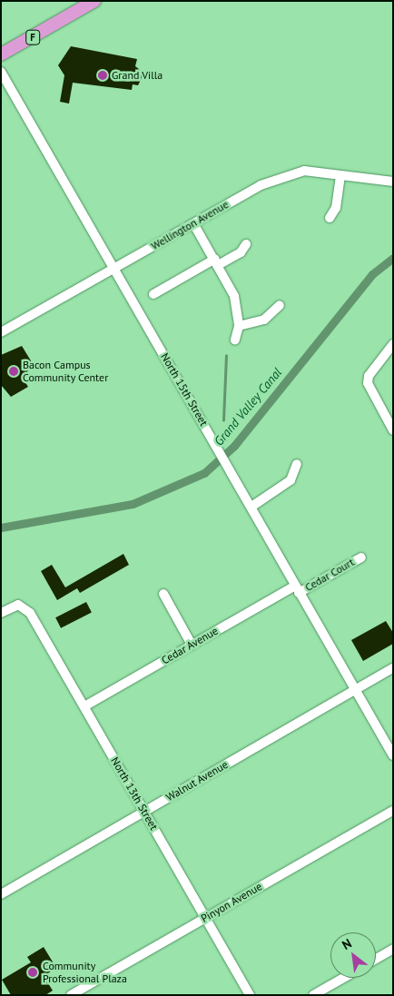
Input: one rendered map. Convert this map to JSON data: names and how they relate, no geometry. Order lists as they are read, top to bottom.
{
  "streets": {
    "main road": ["F"],
    "street": [
      "Wellington Avenue",
      "North 15th Street",
      "Cedar Court",
      "Cedar Avenue",
      "Walnut Avenue",
      "North 13th Street",
      "Pinyon Avenue"
    ]
  },
  "crossings": [
    ["Wellington Avenue", "North 15th Street"],
    ["North 15th Street", "Cedar Court"],
    ["North 15th Street", "Cedar Avenue"],
    ["North 15th Street", "Walnut Avenue"],
    ["Cedar Court", "Cedar Avenue"],
    ["Cedar Avenue", "North 13th Street"],
    ["Walnut Avenue", "North 13th Street"],
    ["North 13th Street", "Pinyon Avenue"]
  ],
  "water": ["Grand Valley Canal"],
  "places": ["Grand Villa", "Bacon Campus Community Center", "Community Professional Plaza"],
  "north": "top left"
}
